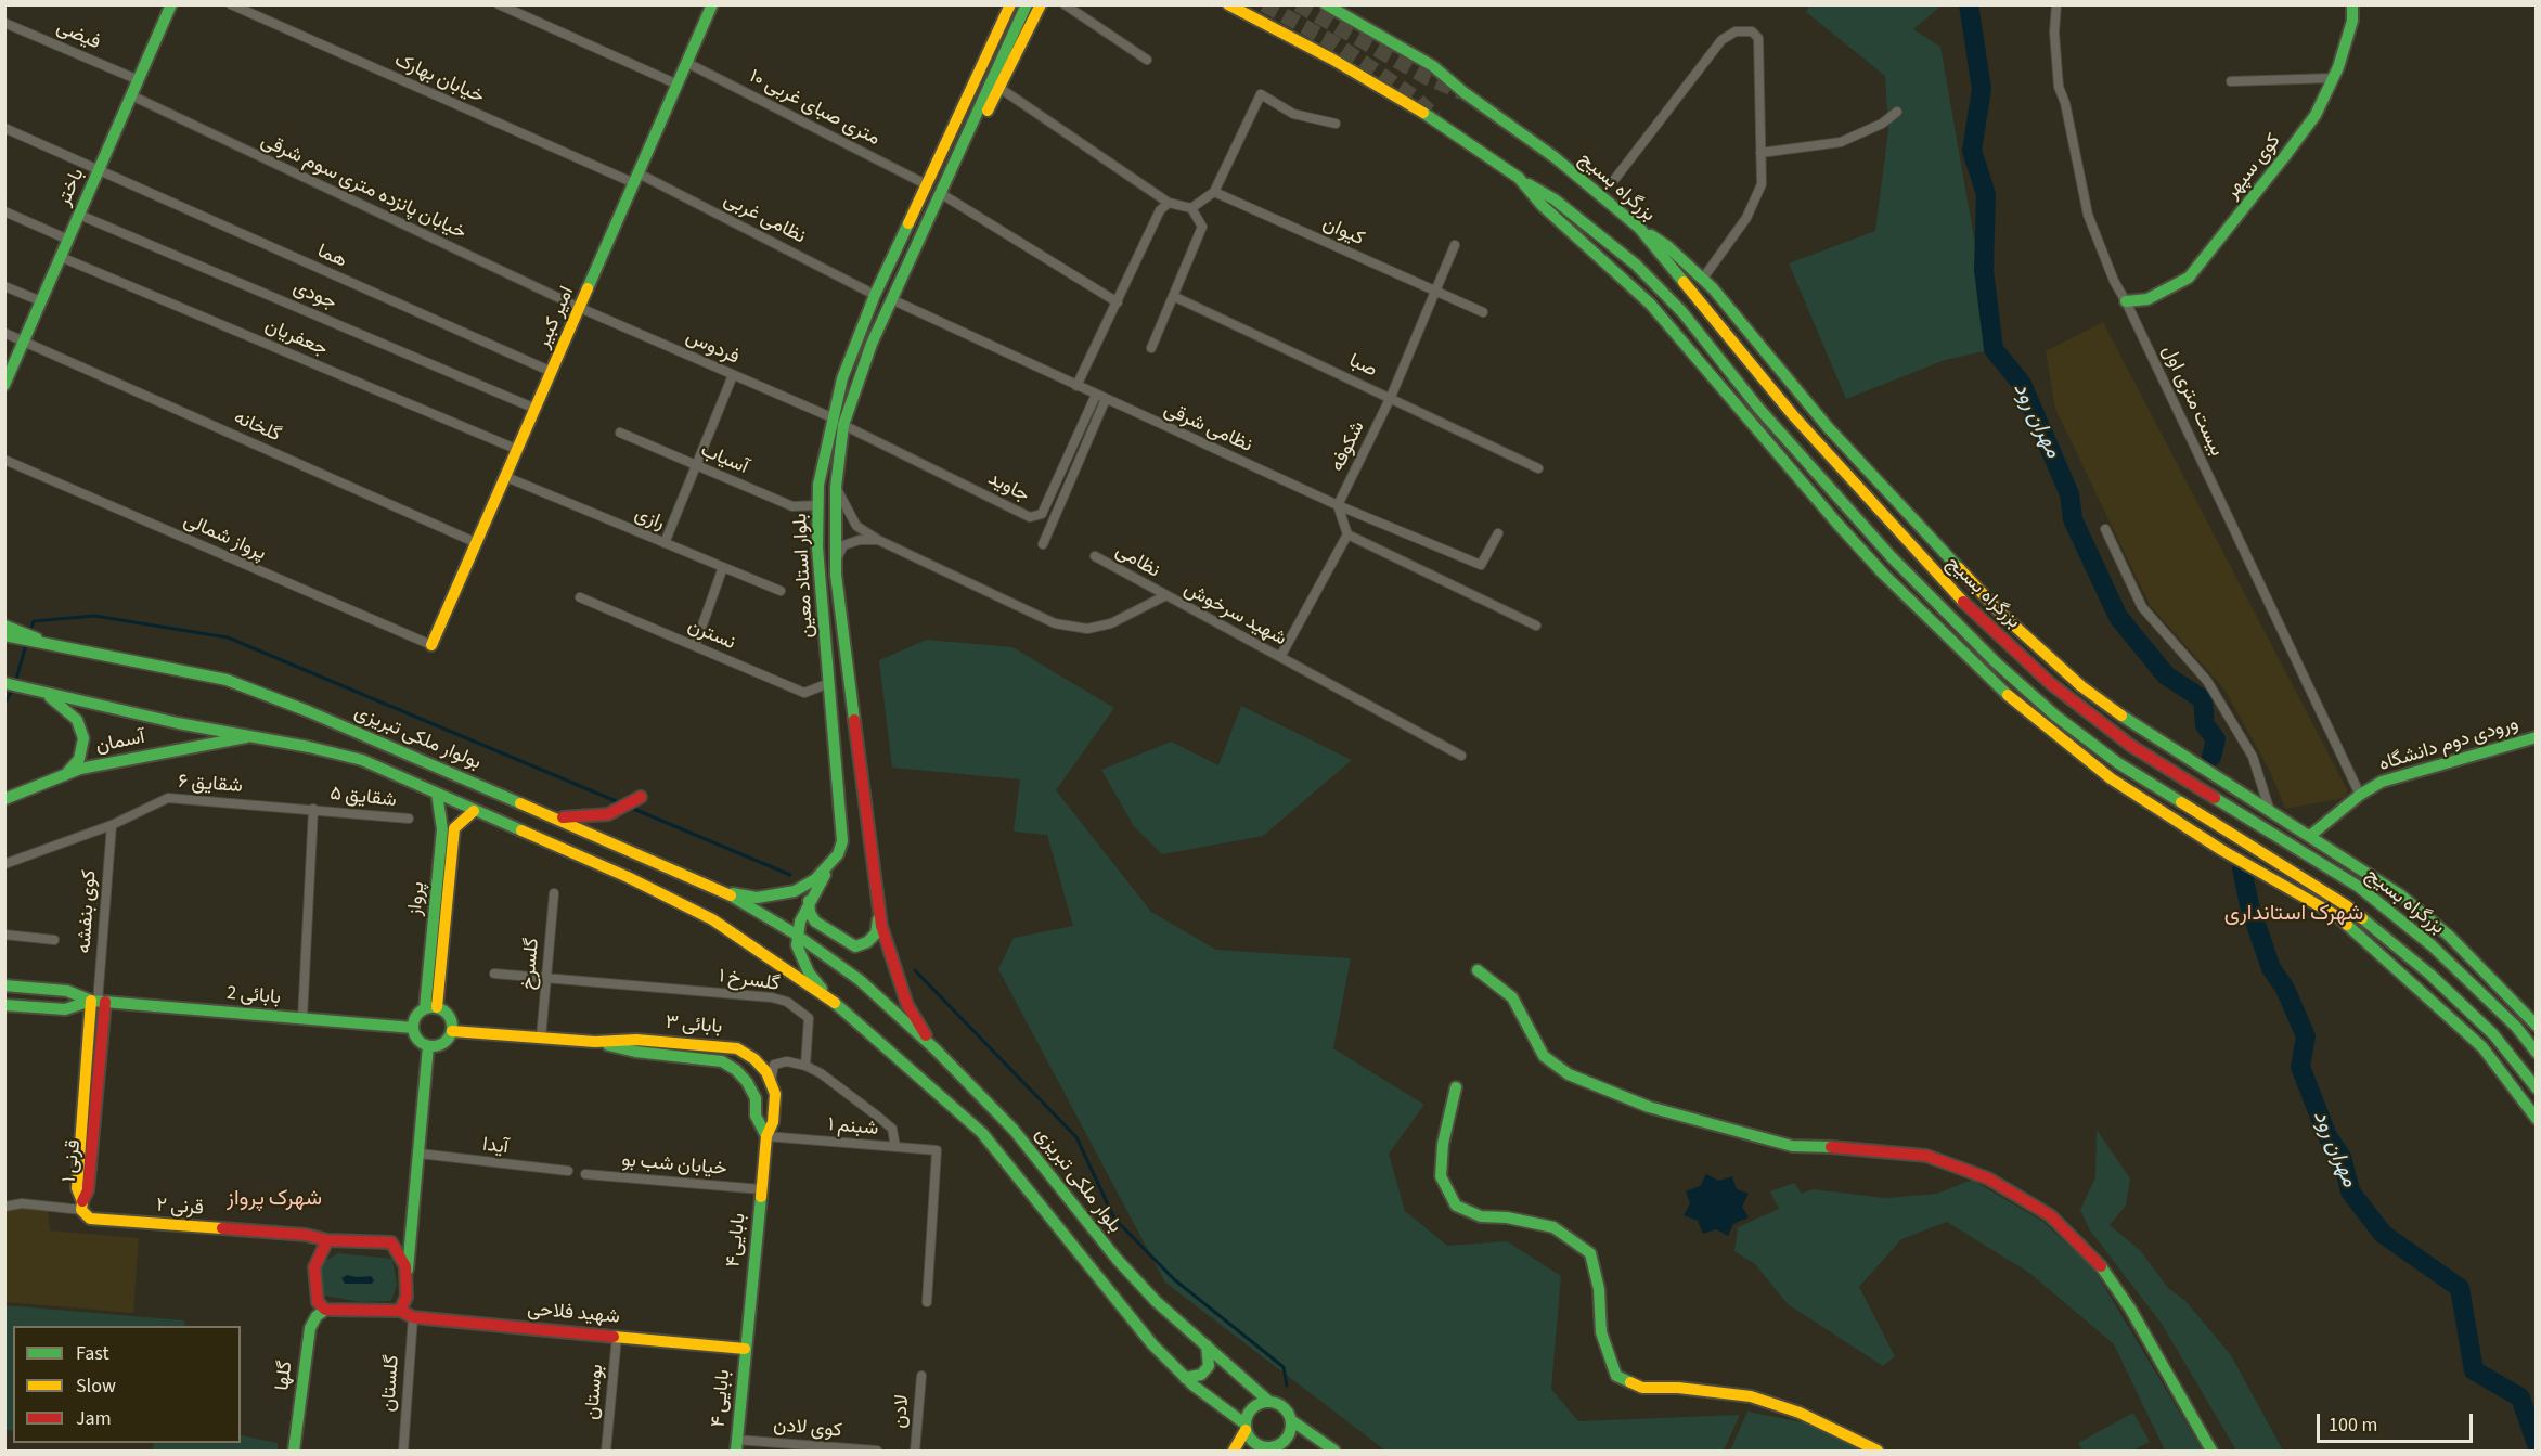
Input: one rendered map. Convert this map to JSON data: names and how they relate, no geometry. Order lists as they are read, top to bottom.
{
  "streets": {
    "main road": [
      "کوی سپهر",
      "باختر",
      "بزرگراه بسیج",
      "امیر کبیر",
      "بلوار استاد معین",
      "بولوار ملکی تبریزی",
      "آسمان",
      "ورودی دوم دانشگاه",
      "پرواز",
      "بابائی 2",
      "بابائی ۳",
      "قرنی ۱",
      "بلوار ملکى تبریزى",
      "قرنی ۲",
      "بابایی۴",
      "شهید فلاحی",
      "گلها",
      "بابایی ۴"
    ],
    "street": [
      "فیضی",
      "خیابان بهارک",
      "۱۰ متری صبای غربی",
      "خیابان پانزده متری سوم شرقی",
      "نظامی غربی",
      "کیوان",
      "هما",
      "جودی",
      "جعفریان",
      "فردوس",
      "صبا",
      "بیست متری اول",
      "گلخانه",
      "نظامی شرقی",
      "شکوفه",
      "آسیاب",
      "جاوید",
      "رازی",
      "پرواز شمالی",
      "نظامی",
      "شهید سرخوش",
      "نسترن",
      "شقایق ۶",
      "شقایق ۵",
      "کوی بنفشه",
      "گلسرخ",
      "گلسرخ ۱",
      "شبنم ۱",
      "آیدا",
      "خیابان شب بو",
      "گلستان",
      "بوستان",
      "لادن",
      "کوی لادن"
    ]
  },
  "crossings": [
    ["فیضی", "باختر"],
    ["خیابان بهارک", "نظامی غربی"],
    ["خیابان بهارک", "امیر کبیر"],
    ["۱۰ متری صبای غربی", "امیر کبیر"],
    ["۱۰ متری صبای غربی", "بلوار استاد معین"],
    ["کوی سپهر", "بیست متری اول"],
    ["باختر", "خیابان پانزده متری سوم شرقی"],
    ["باختر", "هما"],
    ["باختر", "جودی"],
    ["باختر", "جعفریان"],
    ["باختر", "گلخانه"],
    ["خیابان پانزده متری سوم شرقی", "امیر کبیر"],
    ["خیابان پانزده متری سوم شرقی", "فردوس"],
    ["نظامی غربی", "امیر کبیر"],
    ["نظامی غربی", "بلوار استاد معین"],
    ["کیوان", "شکوفه"],
    ["هما", "امیر کبیر"],
    ["جودی", "امیر کبیر"],
    ["امیر کبیر", "جعفریان"],
    ["امیر کبیر", "فردوس"],
    ["امیر کبیر", "گلخانه"],
    ["امیر کبیر", "رازی"],
    ["امیر کبیر", "پرواز شمالی"],
    ["فردوس", "بلوار استاد معین"],
    ["صبا", "شکوفه"],
    ["بیست متری اول", "ورودی دوم دانشگاه"],
    ["نظامی شرقی", "شکوفه"],
    ["نظامی شرقی", "جاوید"],
    ["نظامی شرقی", "بلوار استاد معین"],
    ["آسیاب", "بلوار استاد معین"],
    ["جاوید", "بلوار استاد معین"],
    ["نظامی", "شهید سرخوش"],
    ["بلوار استاد معین", "شهید سرخوش"],
    ["بلوار استاد معین", "نسترن"],
    ["بلوار استاد معین", "بلوار ملکى تبریزى"],
    ["بولوار ملکی تبریزی", "بلوار ملکى تبریزى"],
    ["شقایق ۶", "شقایق ۵"],
    ["شقایق ۶", "کوی بنفشه"],
    ["پرواز", "بابائی 2"],
    ["پرواز", "بابائی ۳"],
    ["کوی بنفشه", "بابائی 2"],
    ["کوی بنفشه", "قرنی ۱"],
    ["گلسرخ", "گلسرخ ۱"],
    ["گلسرخ", "بابائی ۳"],
    ["بابائی 2", "بابائی ۳"],
    ["بابائی 2", "قرنی ۱"],
    ["بابائی ۳", "شبنم ۱"],
    ["بابائی ۳", "بابایی۴"],
    ["شبنم ۱", "بابایی۴"],
    ["قرنی ۱", "قرنی ۲"],
    ["خیابان شب بو", "بابایی۴"],
    ["قرنی ۲", "شهید فلاحی"],
    ["قرنی ۲", "گلها"],
    ["بابایی۴", "شهید فلاحی"],
    ["بابایی۴", "بابایی ۴"],
    ["شهید فلاحی", "گلها"],
    ["شهید فلاحی", "گلستان"],
    ["شهید فلاحی", "بوستان"],
    ["شهید فلاحی", "بابایی ۴"],
    ["بابایی ۴", "کوی لادن"]
  ],
  "districts": ["شهرک استانداری", "شهرک پرواز"],
  "water": ["مهران رود"],
  "legend": ["Fast", "Slow", "Jam"],
  "scale_bar": "100 m"
}
